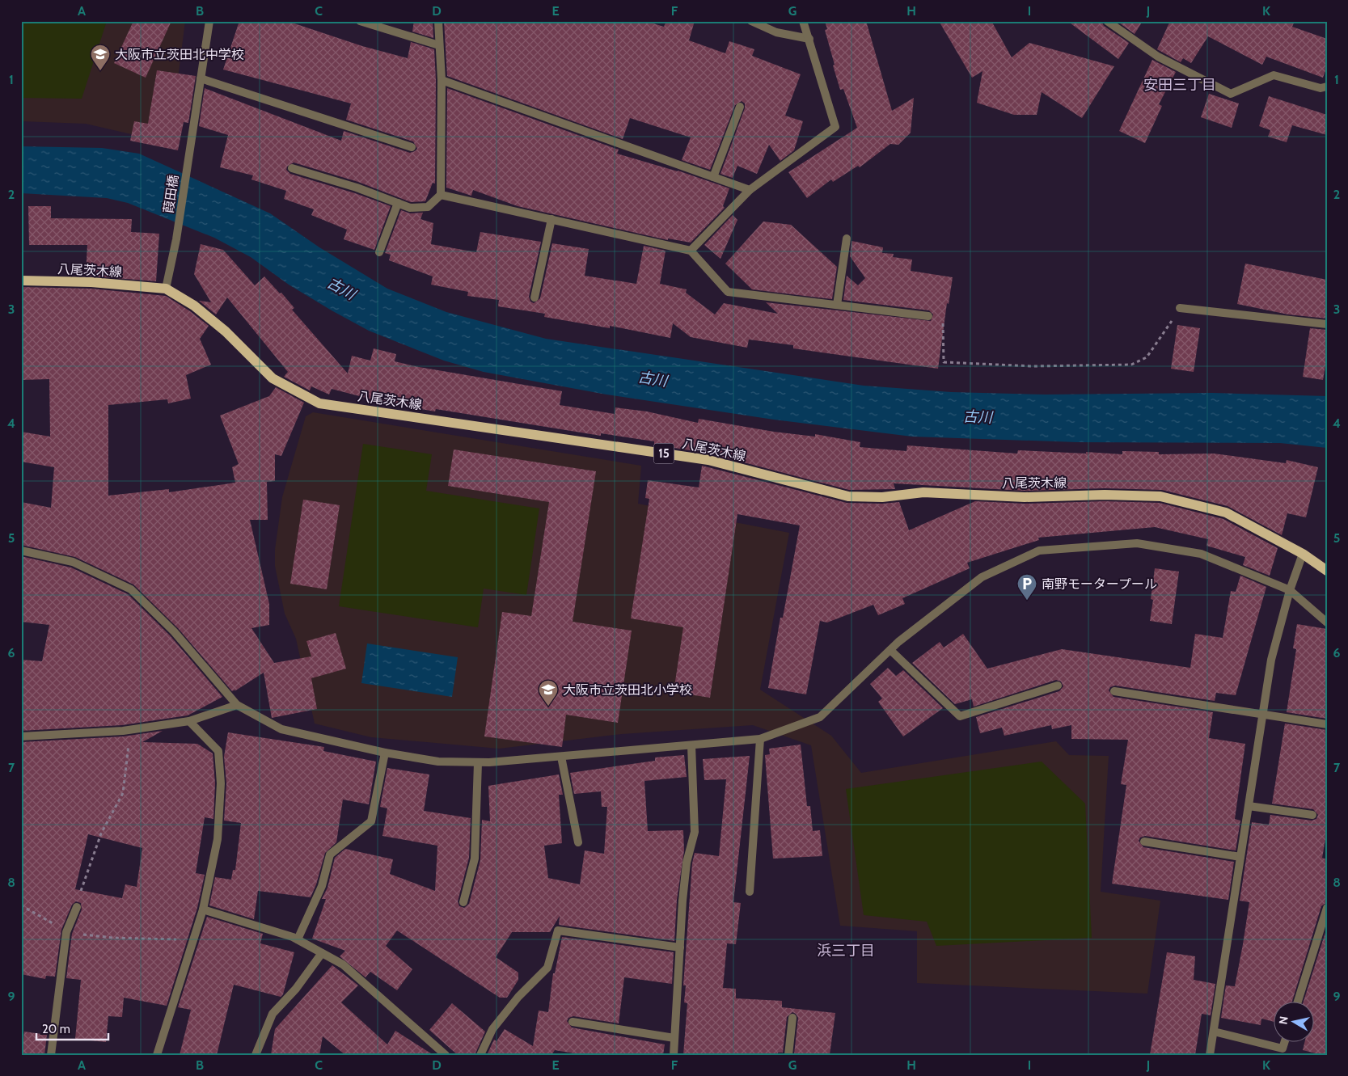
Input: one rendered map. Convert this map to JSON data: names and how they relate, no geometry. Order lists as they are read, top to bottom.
{
  "streets": {
    "main road": ["八尾茨木線", "15"],
    "street": ["葭田橋"]
  },
  "crossings": [
    ["葭田橋", "八尾茨木線"]
  ],
  "districts": ["安田三丁目", "浜三丁目"],
  "water": ["古川"],
  "places": {
    "school or university": ["大阪市立茨田北中学校", "大阪市立茨田北小学校"],
    "parking": ["南野モータープール"]
  },
  "scale_bar": "20 m",
  "north": "left",
  "grid": {
    "columns": [
      "A",
      "B",
      "C",
      "D",
      "E",
      "F",
      "G",
      "H",
      "I",
      "J",
      "K"
    ],
    "rows": [
      "1",
      "2",
      "3",
      "4",
      "5",
      "6",
      "7",
      "8",
      "9"
    ]
  }
}
